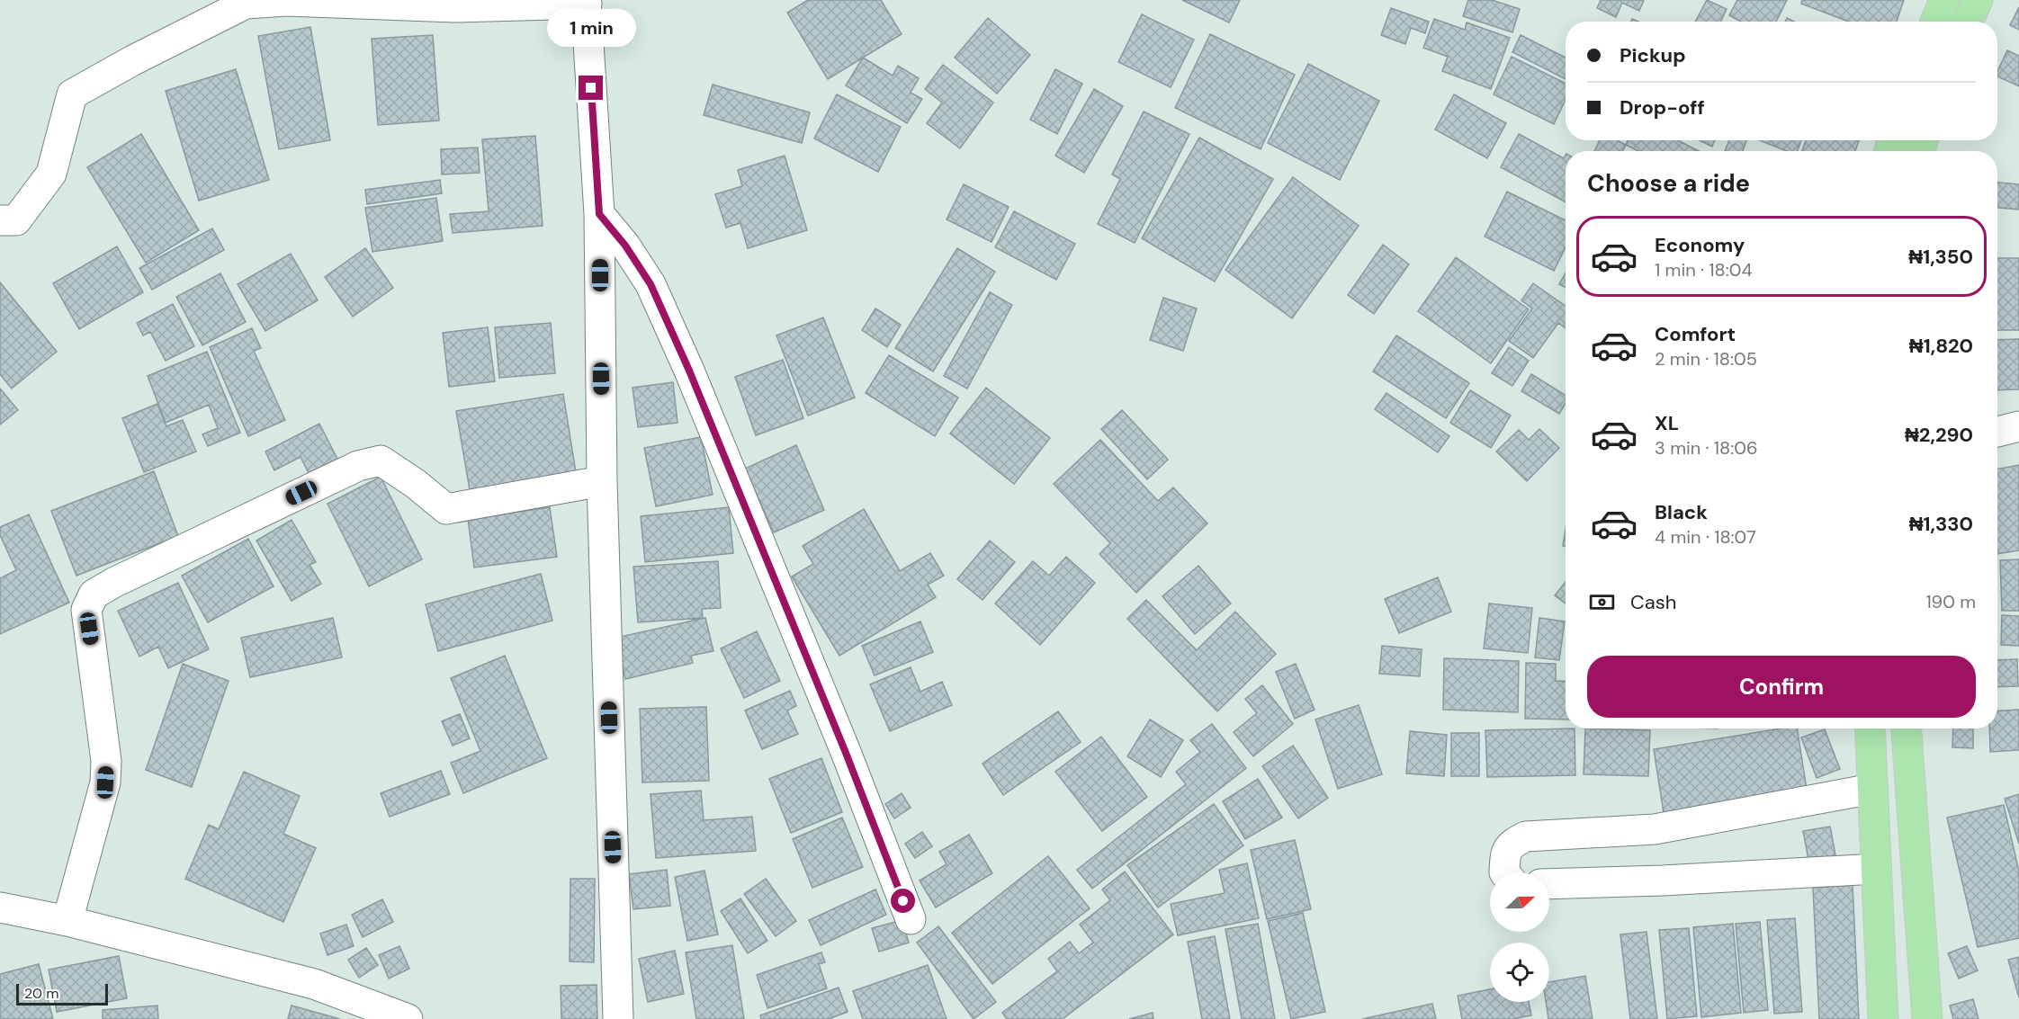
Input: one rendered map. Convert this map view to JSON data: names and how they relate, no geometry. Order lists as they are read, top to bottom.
{
  "scale_bar": "20 m",
  "north": "right",
  "page": {
    "bubble": "1 min",
    "banner": ["Pickup", "Drop-off"],
    "heading": "Choose a ride",
    "list": [
      {
        "name": "Economy",
        "note": "1 min · 18:04",
        "value": "₦1,350"
      },
      {
        "name": "Comfort",
        "note": "2 min · 18:05",
        "value": "₦1,820"
      },
      {
        "name": "XL",
        "note": "3 min · 18:06",
        "value": "₦2,290"
      },
      {
        "name": "Black",
        "note": "4 min · 18:07",
        "value": "₦1,330"
      }
    ],
    "pay": ["Cash", "190 m"],
    "buttons": "Confirm",
    "scale": "20 m"
  }
}
